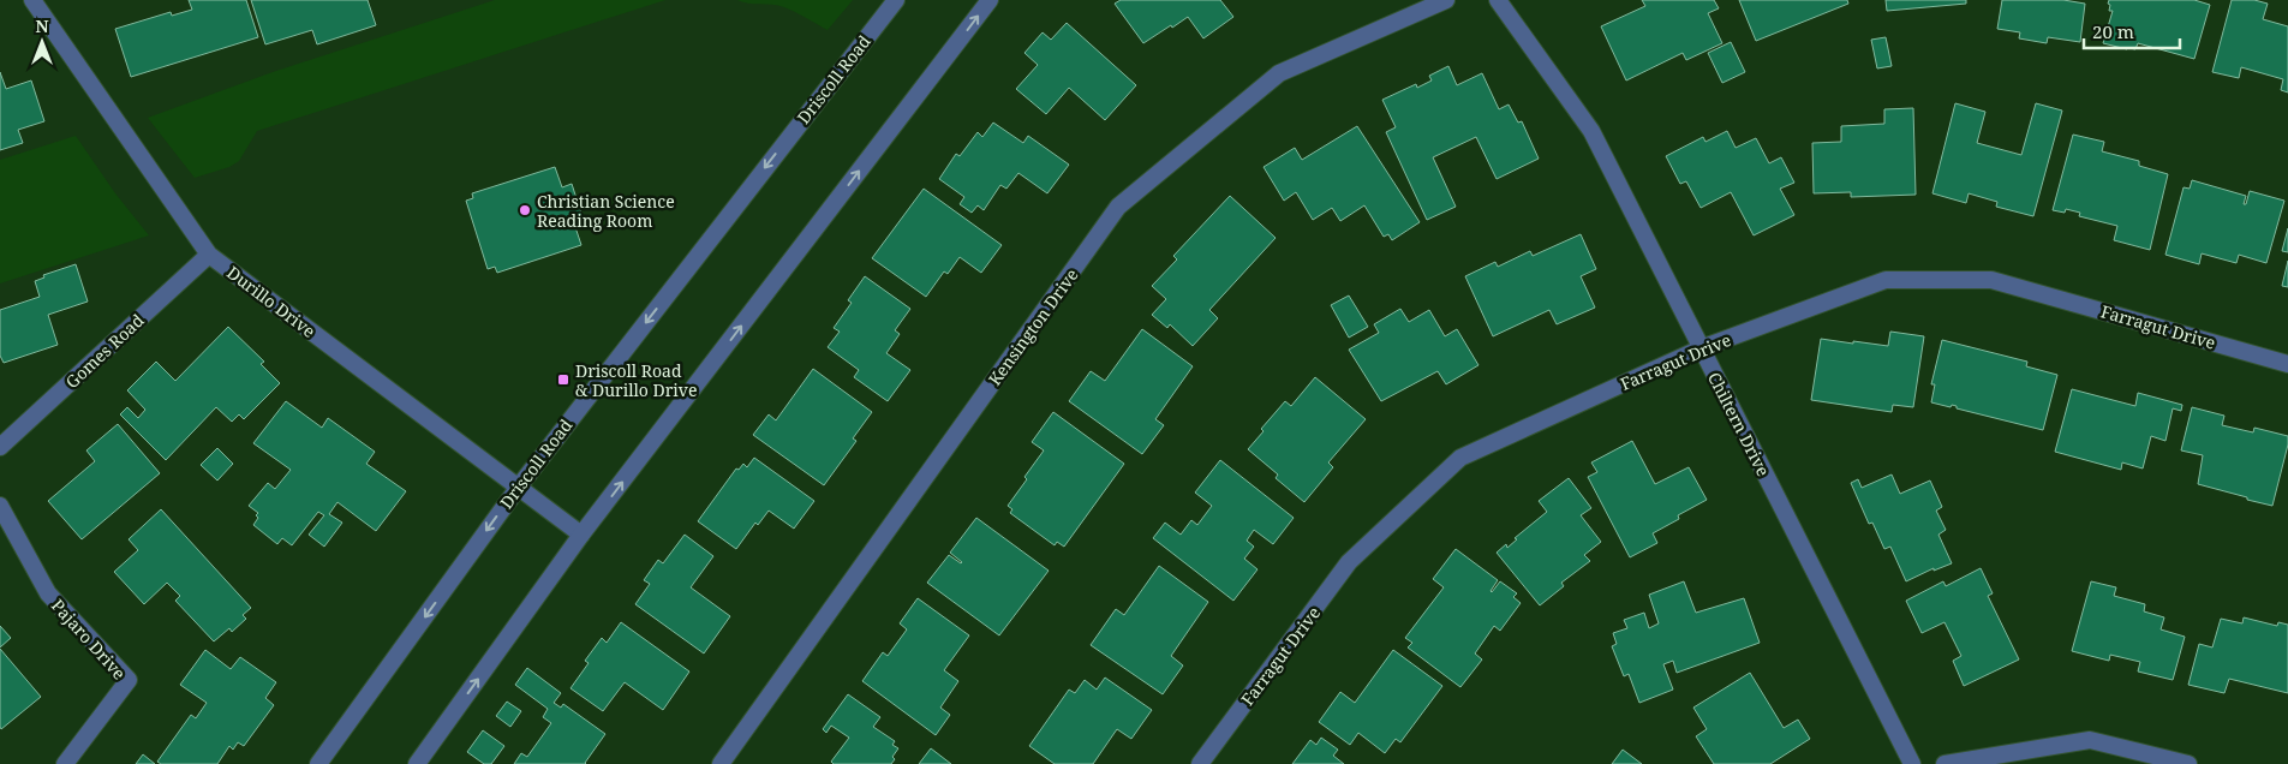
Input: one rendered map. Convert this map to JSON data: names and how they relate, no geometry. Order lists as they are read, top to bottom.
{
  "streets": {
    "street": [
      "Driscoll Road",
      "Durillo Drive",
      "Kensington Drive",
      "Farragut Drive",
      "Gomes Road",
      "Chiltern Drive",
      "Pajaro Drive"
    ]
  },
  "crossings": [
    ["Driscoll Road", "Durillo Drive"],
    ["Durillo Drive", "Gomes Road"],
    ["Farragut Drive", "Chiltern Drive"]
  ],
  "places": {
    "other": ["Christian Science Reading Room"],
    "transit": ["Driscoll Road & Durillo Drive"]
  },
  "scale_bar": "20 m",
  "north": "top"
}
